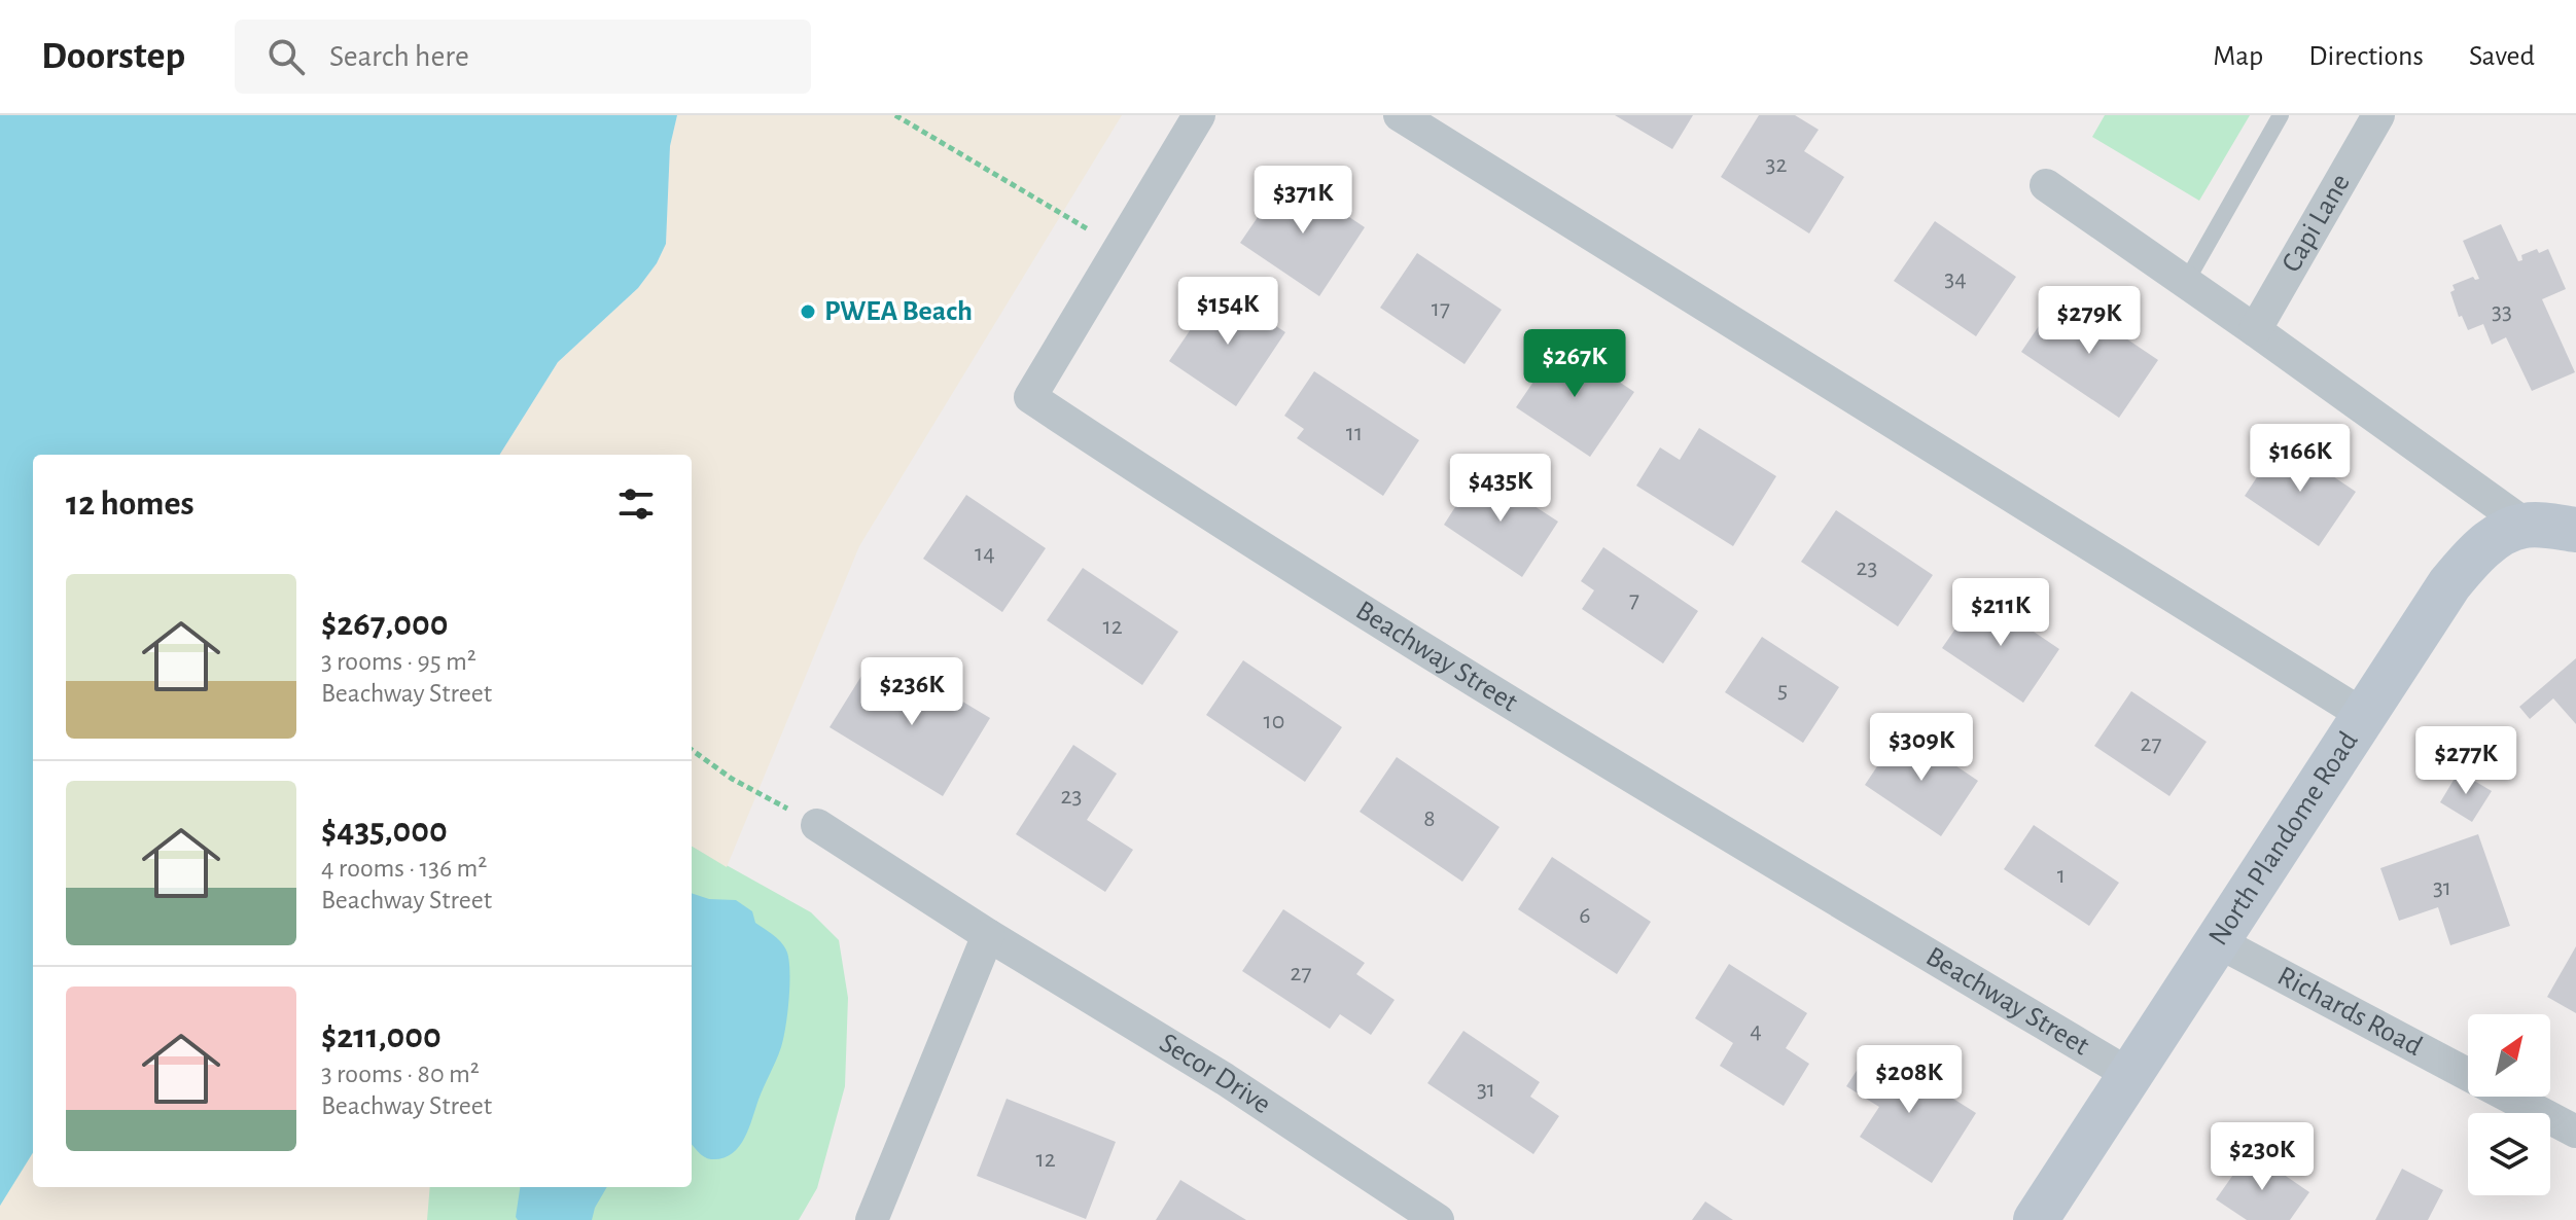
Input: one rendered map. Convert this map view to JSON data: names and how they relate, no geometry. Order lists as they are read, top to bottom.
{
  "streets": {
    "main road": ["North Plandome Road"],
    "street": [
      "Capi Lane",
      "Beachway Street",
      "Richards Road",
      "Secor Drive"
    ]
  },
  "crossings": [
    ["Beachway Street", "North Plandome Road"],
    ["North Plandome Road", "Richards Road"]
  ],
  "places": ["PWEA Beach"],
  "house_numbers": [
    "32",
    "34",
    "17",
    "33",
    "11",
    "14",
    "23",
    "7",
    "12",
    "5",
    "10",
    "27",
    "23",
    "8",
    "1",
    "31",
    "6",
    "27",
    "4",
    "31",
    "12"
  ],
  "north": "top right",
  "page": {
    "header": "Doorstep",
    "search": "Search here",
    "nav": ["Map", "Directions", "Saved"],
    "price": [
      "$371K",
      "$154K",
      "$279K",
      "$267K",
      "$166K",
      "$435K",
      "$211K",
      "$236K",
      "$309K",
      "$277K",
      "$208K",
      "$230K"
    ],
    "heading": "12 homes",
    "list": [
      {
        "name": "$267,000",
        "note": "3 rooms · 95 m² · Beachway Street"
      },
      {
        "name": "$435,000",
        "note": "4 rooms · 136 m² · Beachway Street"
      },
      {
        "name": "$211,000",
        "note": "3 rooms · 80 m² · Beachway Street"
      }
    ]
  }
}
